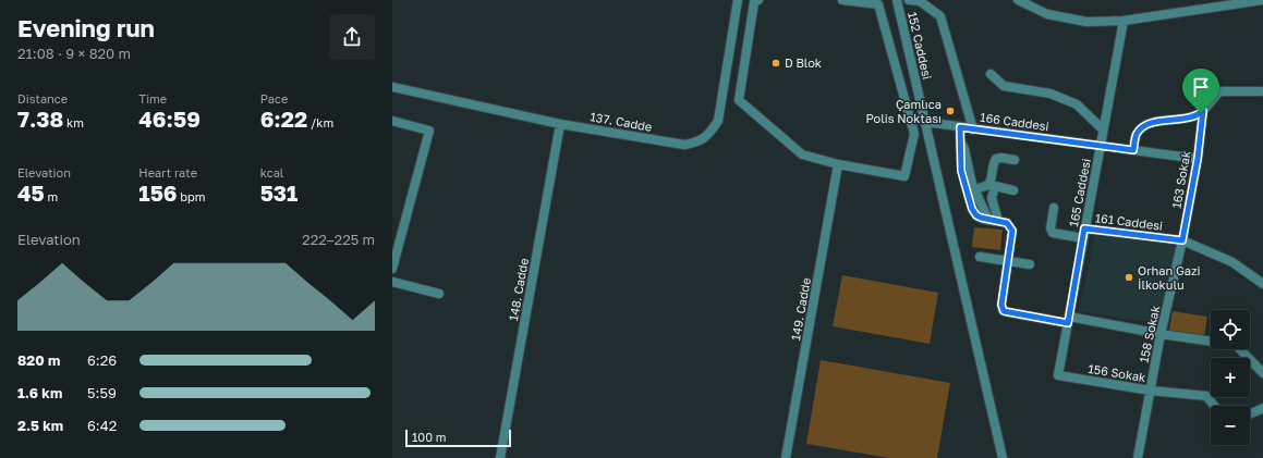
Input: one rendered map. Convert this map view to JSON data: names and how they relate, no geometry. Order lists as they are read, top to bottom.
{
  "streets": {
    "street": [
      "152 Caddesi",
      "137. Cadde",
      "166 Caddesi",
      "163 Sokak",
      "165 Caddesi",
      "161 Caddesi",
      "148. Cadde",
      "149. Cadde",
      "158 Sokak",
      "156 Sokak"
    ]
  },
  "crossings": [
    ["152 Caddesi", "166 Caddesi"],
    ["137. Cadde", "148. Cadde"],
    ["166 Caddesi", "163 Sokak"],
    ["166 Caddesi", "165 Caddesi"],
    ["163 Sokak", "161 Caddesi"],
    ["163 Sokak", "158 Sokak"],
    ["165 Caddesi", "161 Caddesi"],
    ["165 Caddesi", "156 Sokak"],
    ["161 Caddesi", "158 Sokak"],
    ["158 Sokak", "156 Sokak"]
  ],
  "places": ["D Blok", "Çamlıca Polis Noktası", "Orhan Gazi İlkokulu"],
  "scale_bar": "100 m",
  "page": {
    "heading": ["Evening run", "21:08 · 9 × 820 m"],
    "stats": [
      ["Distance", "7.38 km"],
      ["Time", "46:59"],
      ["Pace", "6:22 /km"],
      ["Elevation", "45 m"],
      ["Heart rate", "156 bpm"],
      ["kcal", "531"]
    ],
    "chart": ["Elevation", "222–225 m"],
    "map_buttons": ["+", "−"],
    "list": [
      {
        "name": "820 m",
        "note": "6:26"
      },
      {
        "name": "1.6 km",
        "note": "5:59"
      },
      {
        "name": "2.5 km",
        "note": "6:42"
      }
    ],
    "scale": "100 m"
  }
}
